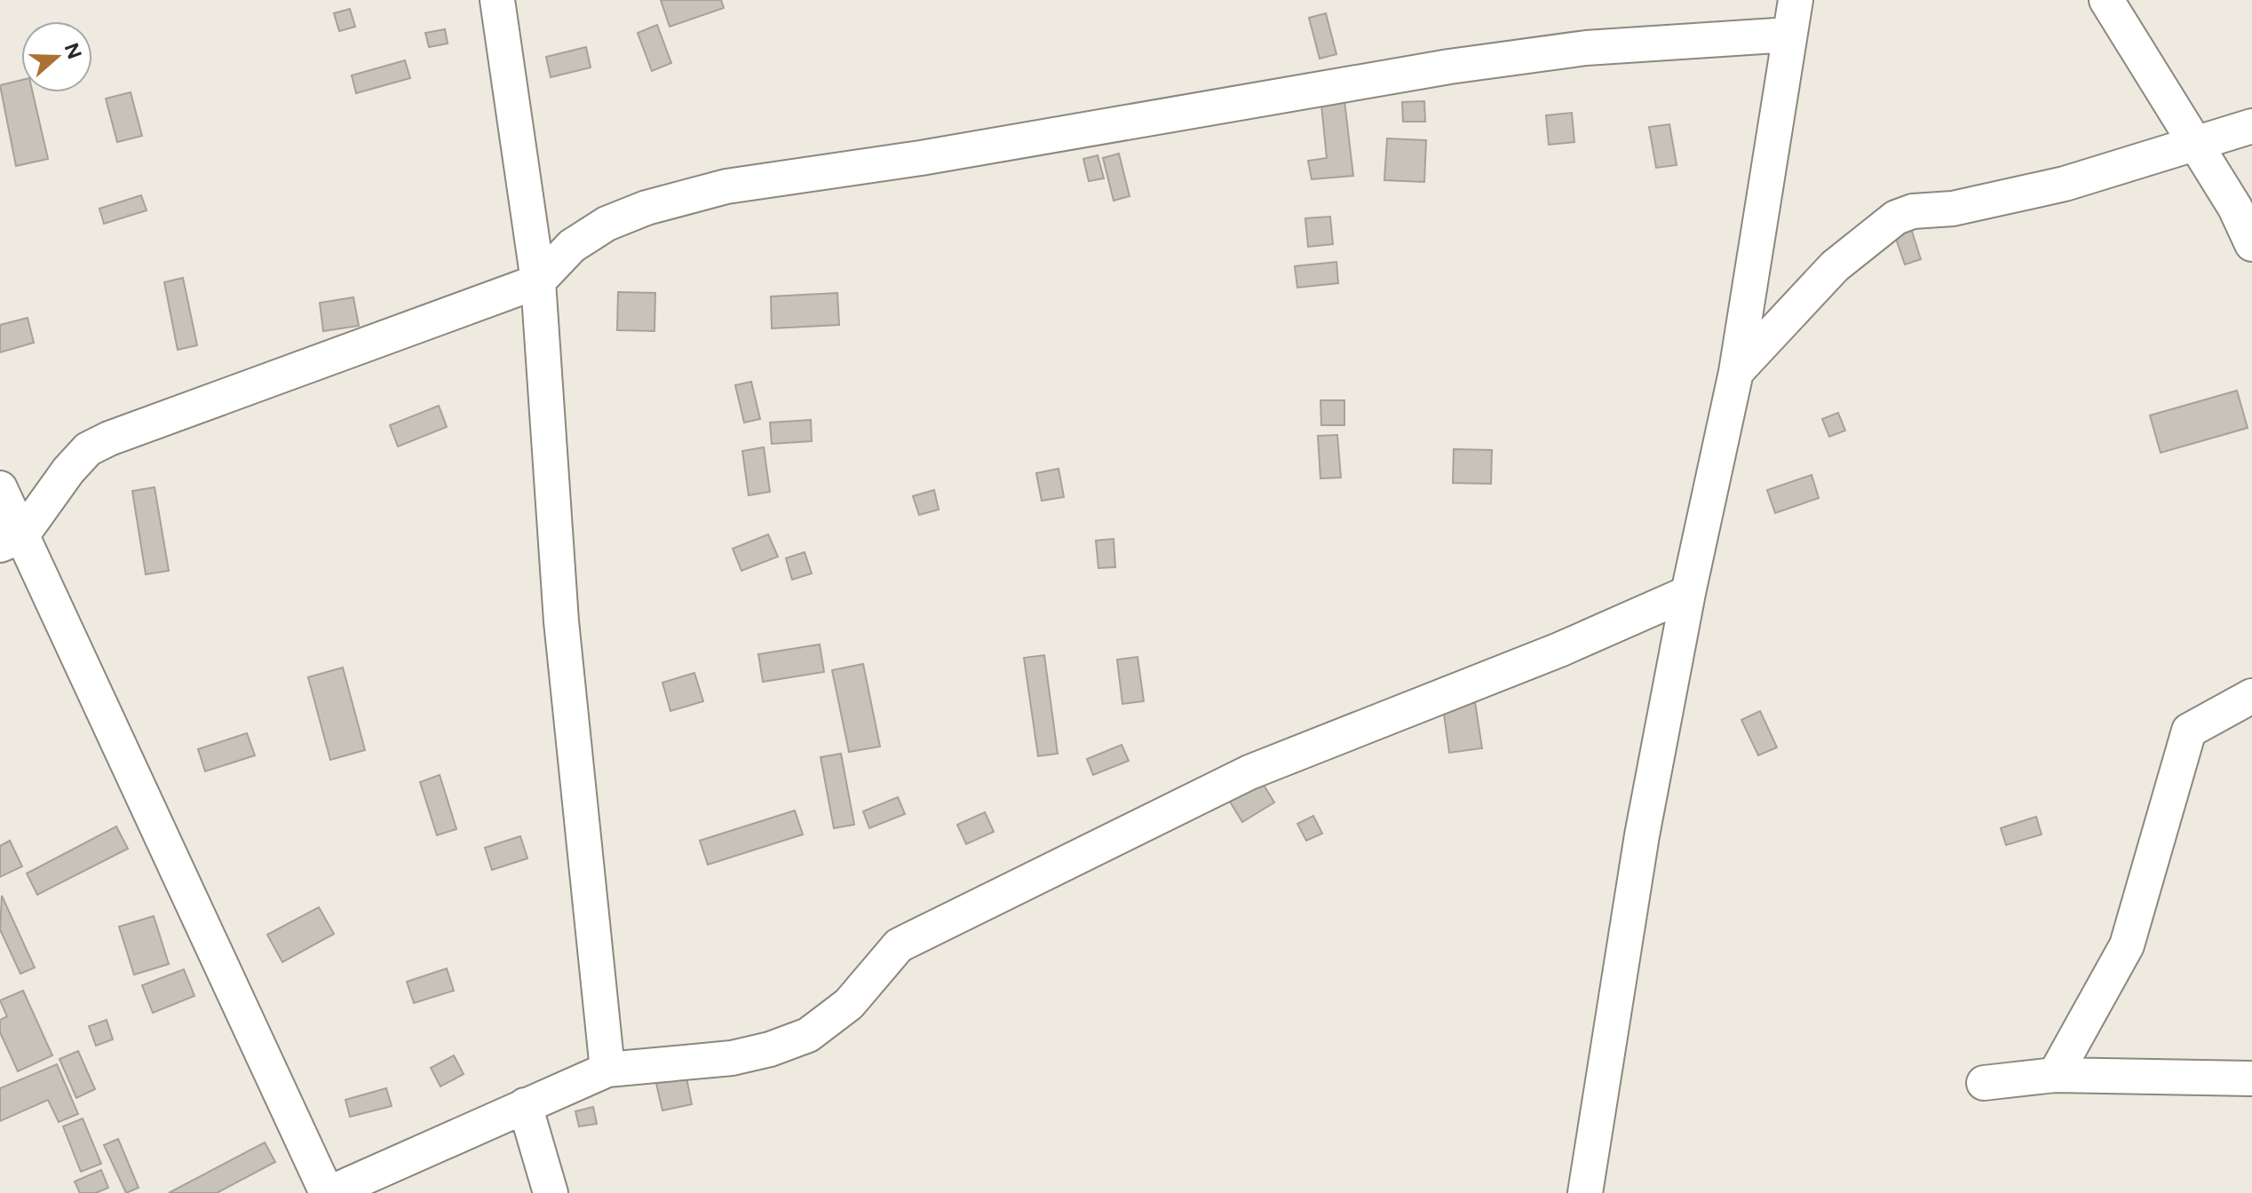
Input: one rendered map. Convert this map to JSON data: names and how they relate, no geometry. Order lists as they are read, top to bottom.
{
  "north": "right"
}
